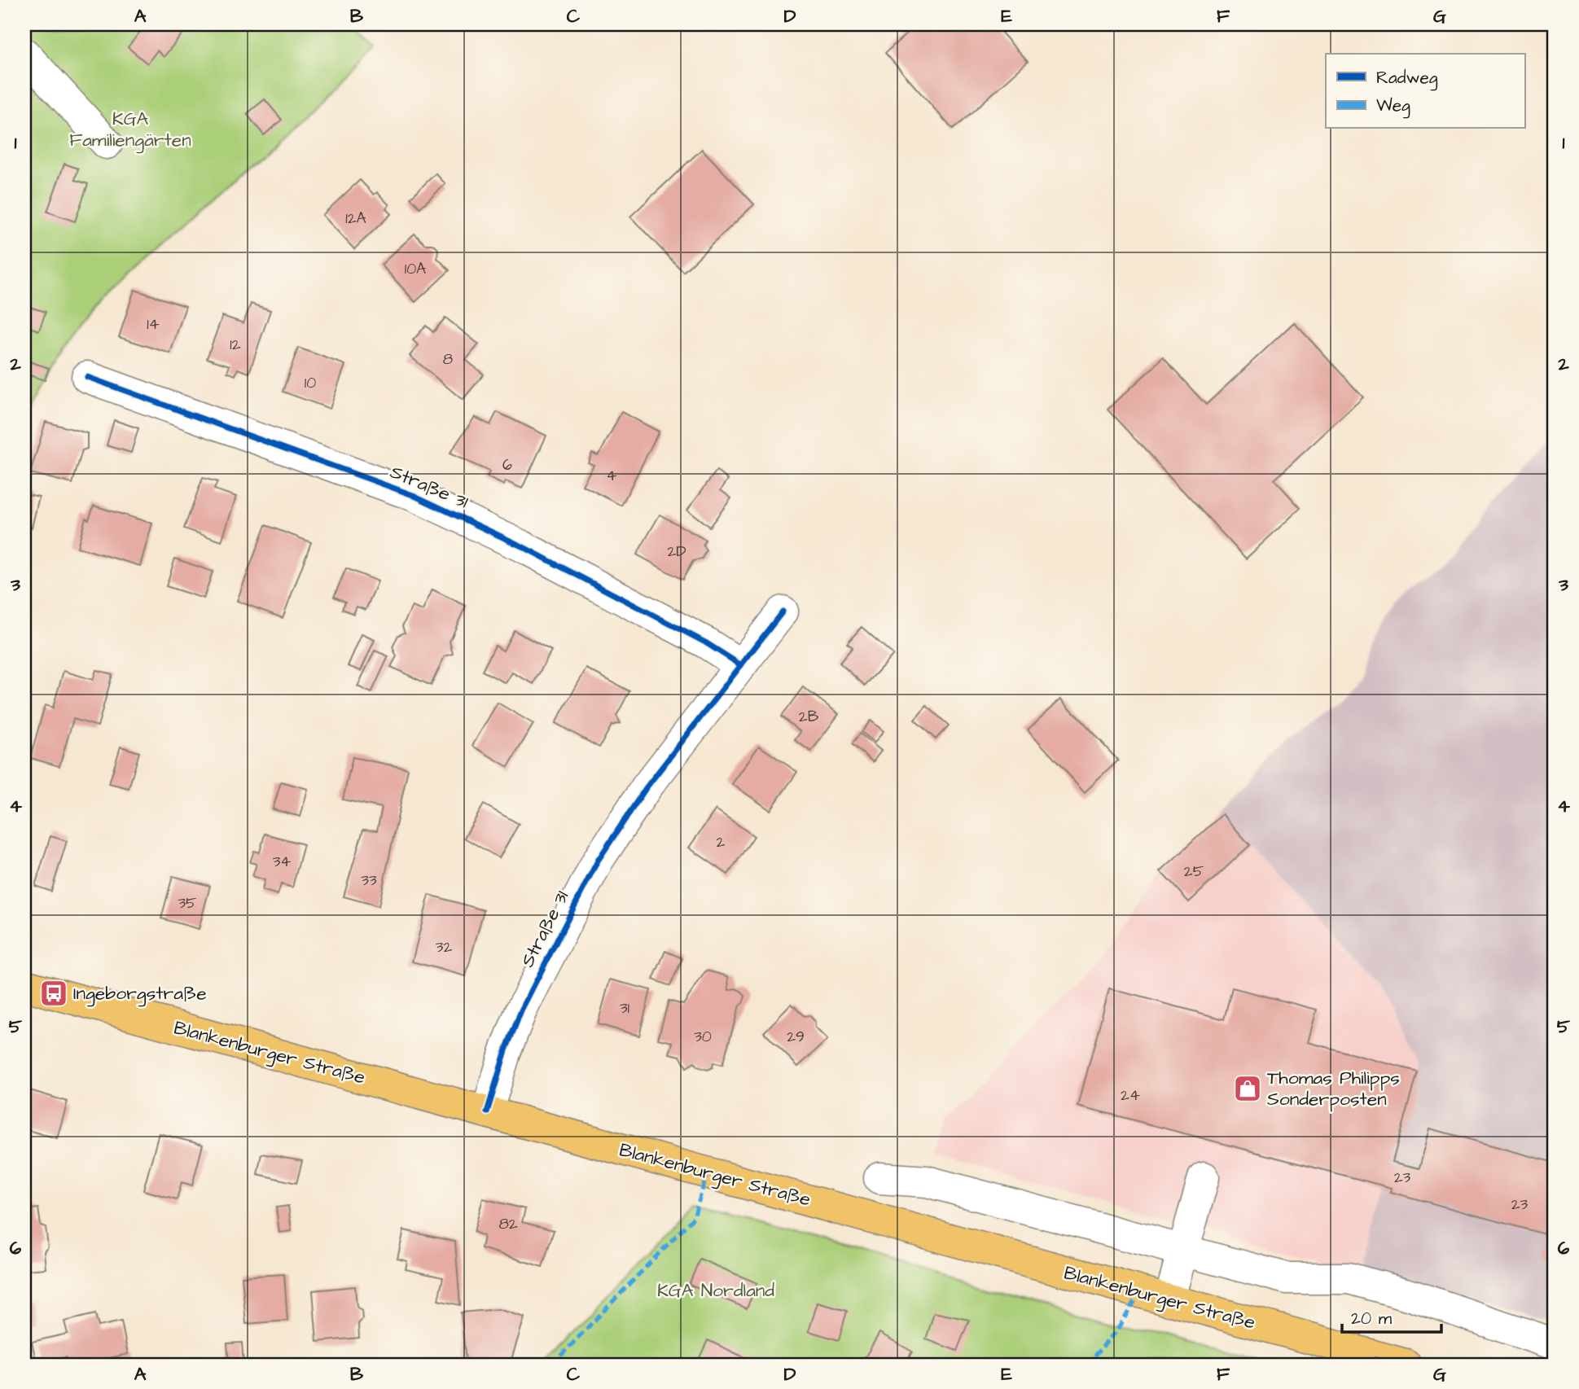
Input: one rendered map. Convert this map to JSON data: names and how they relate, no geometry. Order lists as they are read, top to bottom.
{
  "streets": {
    "main road": ["Blankenburger Straße"],
    "street": ["Straße 31"]
  },
  "crossings": [
    ["Straße 31", "Blankenburger Straße"]
  ],
  "parks": ["KGA Familiengärten", "KGA Nordland"],
  "places": {
    "bus stop": ["Ingeborgstraße"],
    "shop": ["Thomas Philipps Sonderposten"]
  },
  "house_numbers": [
    "12A",
    "10A",
    "14",
    "12",
    "8",
    "10",
    "6",
    "4",
    "2D",
    "2B",
    "2",
    "34",
    "25",
    "33",
    "35",
    "32",
    "31",
    "30",
    "29",
    "24",
    "23",
    "23",
    "82"
  ],
  "legend": ["Radweg", "Weg"],
  "scale_bar": "20 m",
  "grid": {
    "columns": [
      "A",
      "B",
      "C",
      "D",
      "E",
      "F",
      "G"
    ],
    "rows": [
      "1",
      "2",
      "3",
      "4",
      "5",
      "6"
    ]
  }
}
